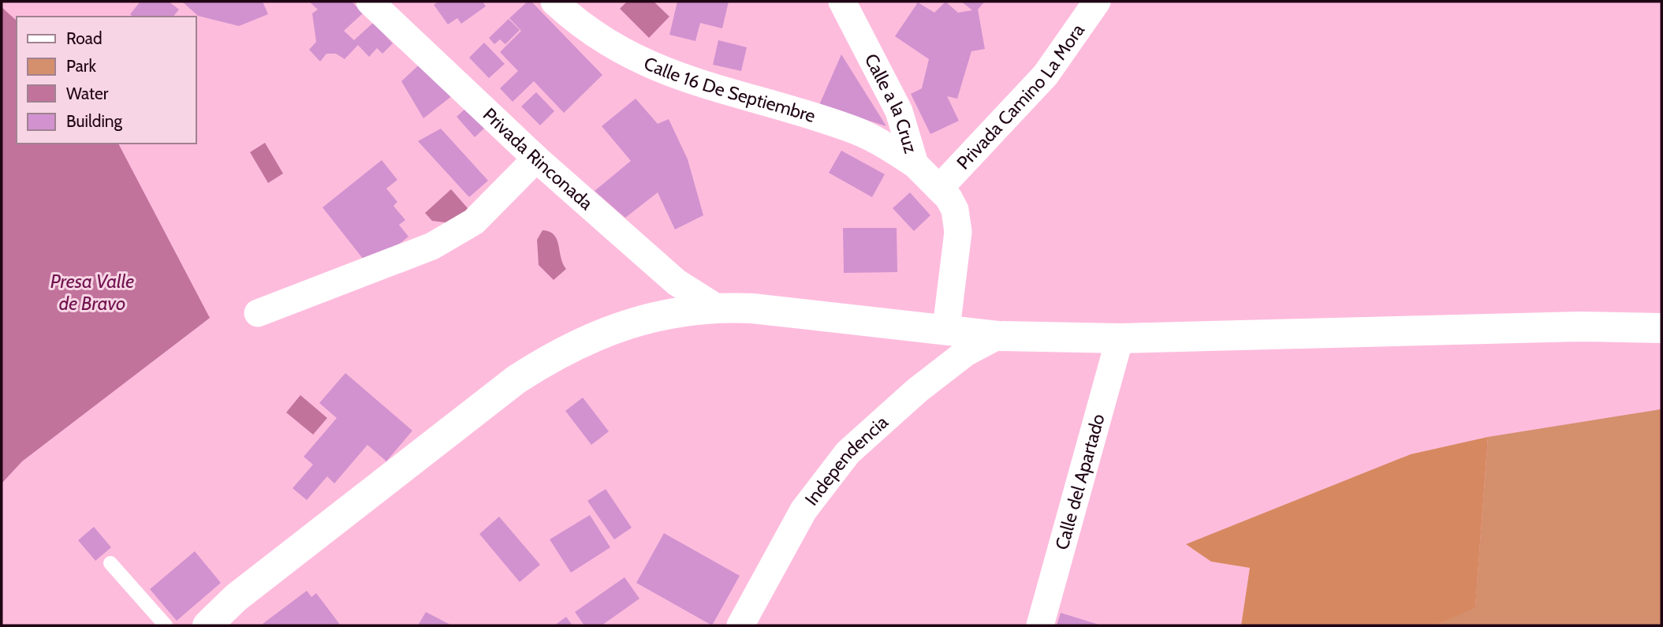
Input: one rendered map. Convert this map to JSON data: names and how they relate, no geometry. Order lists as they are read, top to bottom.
{
  "streets": {
    "street": [
      "Calle 16 De Septiembre",
      "Privada Camino La Mora",
      "Calle a la Cruz",
      "Privada Rinconada",
      "Independencia",
      "Calle del Apartado"
    ]
  },
  "crossings": [
    ["Calle 16 De Septiembre", "Calle a la Cruz"],
    ["Privada Camino La Mora", "Calle a la Cruz"]
  ],
  "water": ["Presa Valle de Bravo"],
  "legend": [
    "Road",
    "Park",
    "Water",
    "Building"
  ]
}
